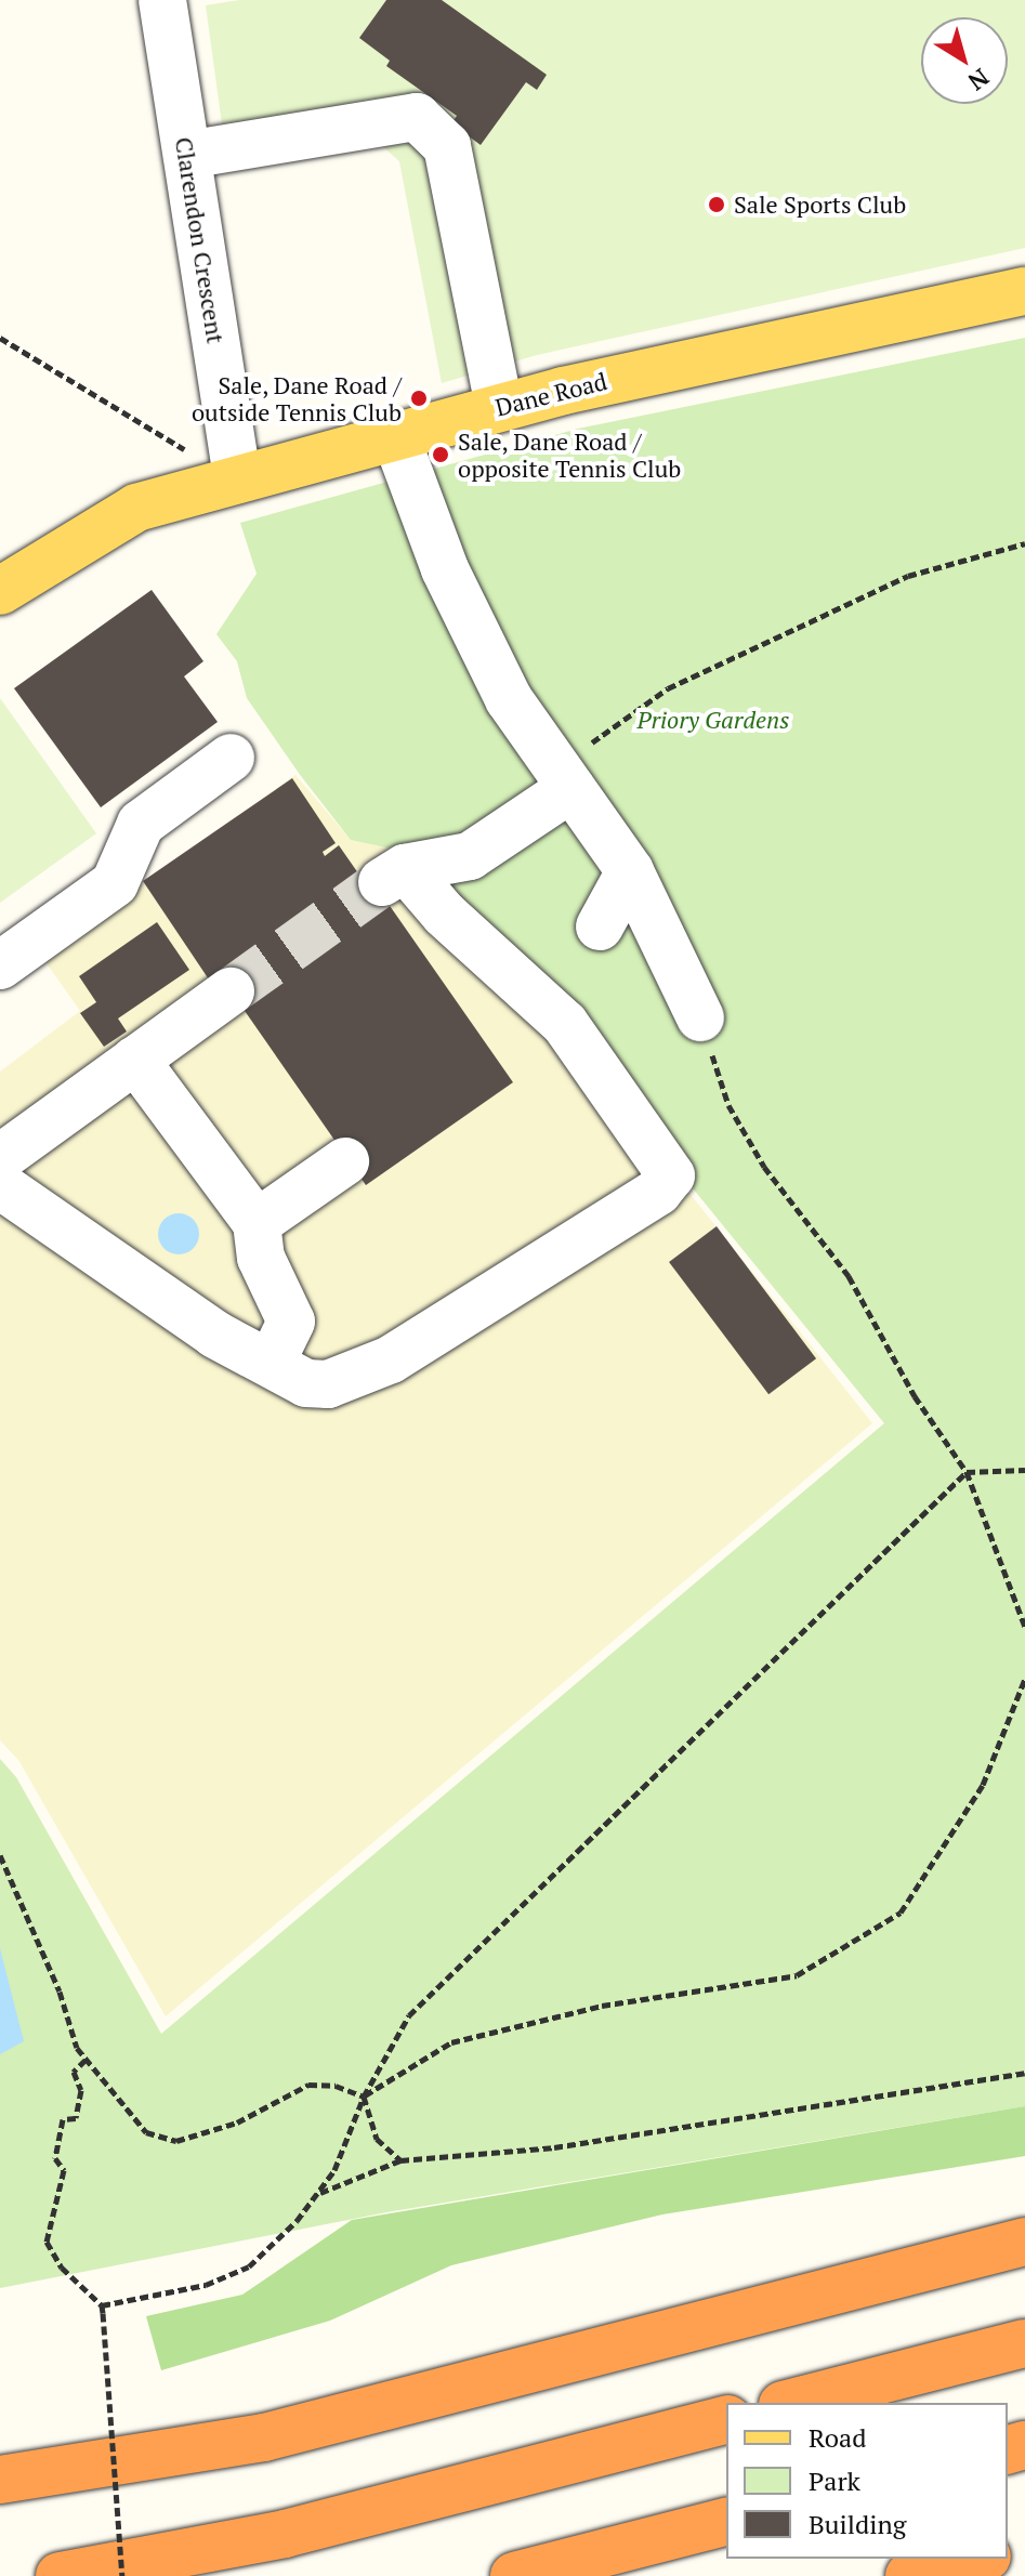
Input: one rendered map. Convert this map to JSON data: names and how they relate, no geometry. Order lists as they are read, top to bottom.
{
  "streets": {
    "main road": ["Dane Road"],
    "street": ["Clarendon Crescent"]
  },
  "crossings": [
    ["Clarendon Crescent", "Dane Road"]
  ],
  "parks": ["Priory Gardens"],
  "places": ["Sale Sports Club", "Sale, Dane Road / outside Tennis Club", "Sale, Dane Road / opposite Tennis Club"],
  "legend": ["Road", "Park", "Building"],
  "north": "bottom right"
}
